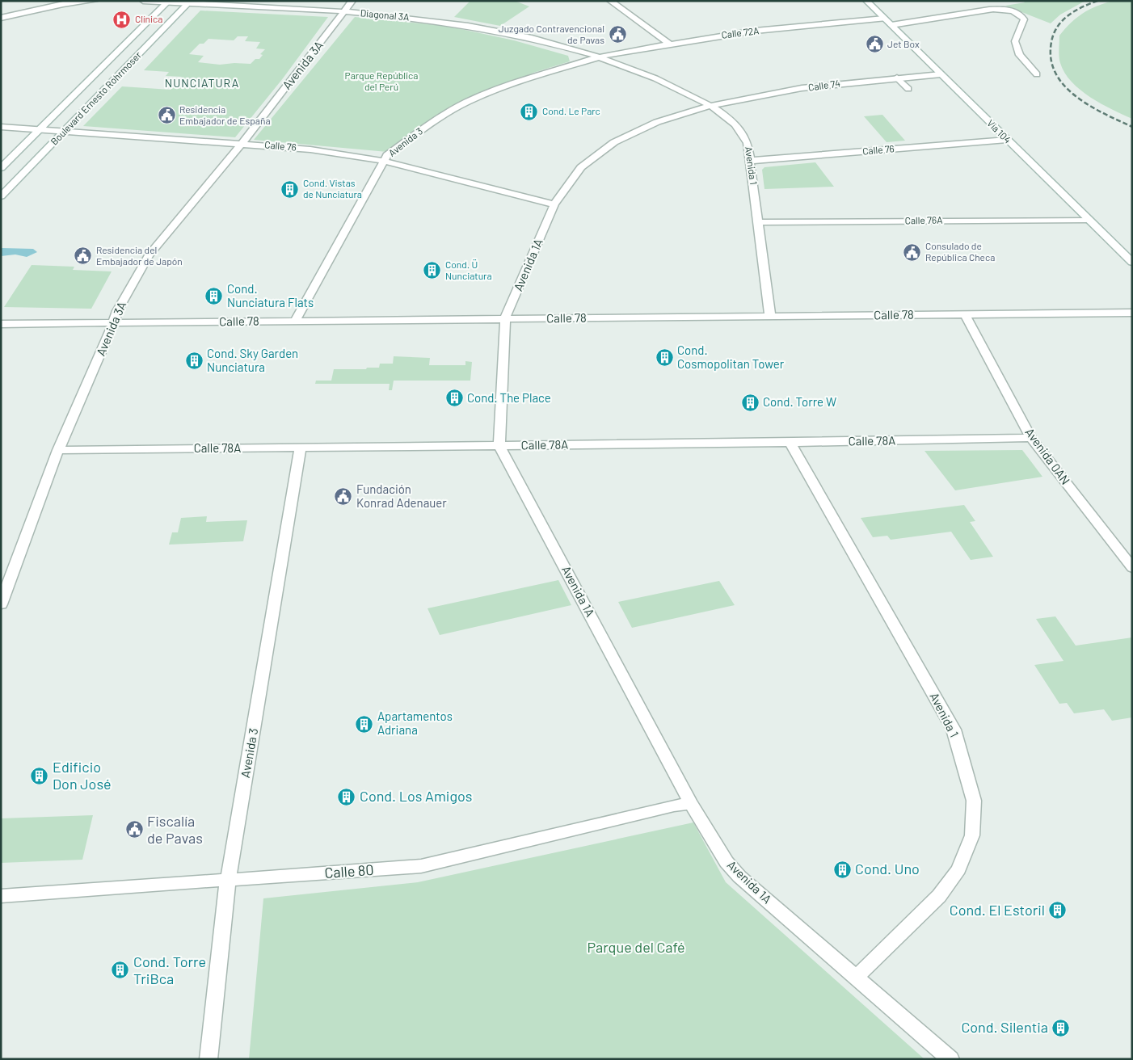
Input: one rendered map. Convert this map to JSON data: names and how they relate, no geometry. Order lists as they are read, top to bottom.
{
  "streets": {
    "street": [
      "Diagonal 3A",
      "Calle 72A",
      "Avenida 3A",
      "Calle 74",
      "Boulevard Ernesto Rohrmoser",
      "Vía 104",
      "Avenida 3",
      "Calle 76",
      "Avenida 1",
      "Calle 76A",
      "Avenida 1A",
      "Calle 78",
      "Calle 78A",
      "Avenida 0AN",
      "Calle 80"
    ]
  },
  "crossings": [
    ["Diagonal 3A", "Calle 72A"],
    ["Diagonal 3A", "Avenida 3A"],
    ["Diagonal 3A", "Boulevard Ernesto Rohrmoser"],
    ["Diagonal 3A", "Avenida 3"],
    ["Diagonal 3A", "Avenida 1"],
    ["Calle 72A", "Vía 104"],
    ["Calle 72A", "Avenida 3"],
    ["Calle 72A", "Avenida 1"],
    ["Avenida 3A", "Calle 76"],
    ["Avenida 3A", "Calle 78"],
    ["Avenida 3A", "Calle 78A"],
    ["Calle 74", "Vía 104"],
    ["Calle 74", "Avenida 1"],
    ["Calle 74", "Avenida 1A"],
    ["Boulevard Ernesto Rohrmoser", "Calle 76"],
    ["Vía 104", "Calle 76"],
    ["Vía 104", "Calle 76A"],
    ["Avenida 3", "Calle 76"],
    ["Avenida 3", "Avenida 1"],
    ["Avenida 3", "Calle 78"],
    ["Avenida 3", "Calle 78A"],
    ["Avenida 3", "Calle 80"],
    ["Calle 76", "Avenida 1"],
    ["Calle 76", "Avenida 1A"],
    ["Avenida 1", "Calle 76A"],
    ["Avenida 1", "Avenida 1A"],
    ["Avenida 1", "Calle 78"],
    ["Avenida 1", "Calle 78A"],
    ["Avenida 1A", "Calle 78"],
    ["Avenida 1A", "Calle 78A"],
    ["Avenida 1A", "Calle 80"],
    ["Calle 78", "Avenida 0AN"],
    ["Calle 78A", "Avenida 0AN"]
  ],
  "districts": ["NUNCIATURA"],
  "parks": ["Parque República del Perú", "Parque del Café"],
  "places": {
    "hospital": ["Clínica"],
    "public building": [
      "Juzgado Contravencional de Pavas",
      "Jet Box",
      "Residencia Embajador de España",
      "Consulado de República Checa",
      "Residencia del Embajador de Japón",
      "Fundación Konrad Adenauer",
      "Fiscalía de Pavas"
    ],
    "building": [
      "Cond. Le Parc",
      "Cond. Vistas de Nunciatura",
      "Cond. Ü Nunciatura",
      "Cond. Nunciatura Flats",
      "Cond. Cosmopolitan Tower",
      "Cond. Sky Garden Nunciatura",
      "Cond. The Place",
      "Cond. Torre W",
      "Apartamentos Adriana",
      "Edificio Don José",
      "Cond. Los Amigos",
      "Cond. Uno",
      "Cond. El Estoril",
      "Cond. Torre TriBca",
      "Cond. Silentia"
    ]
  }
}
